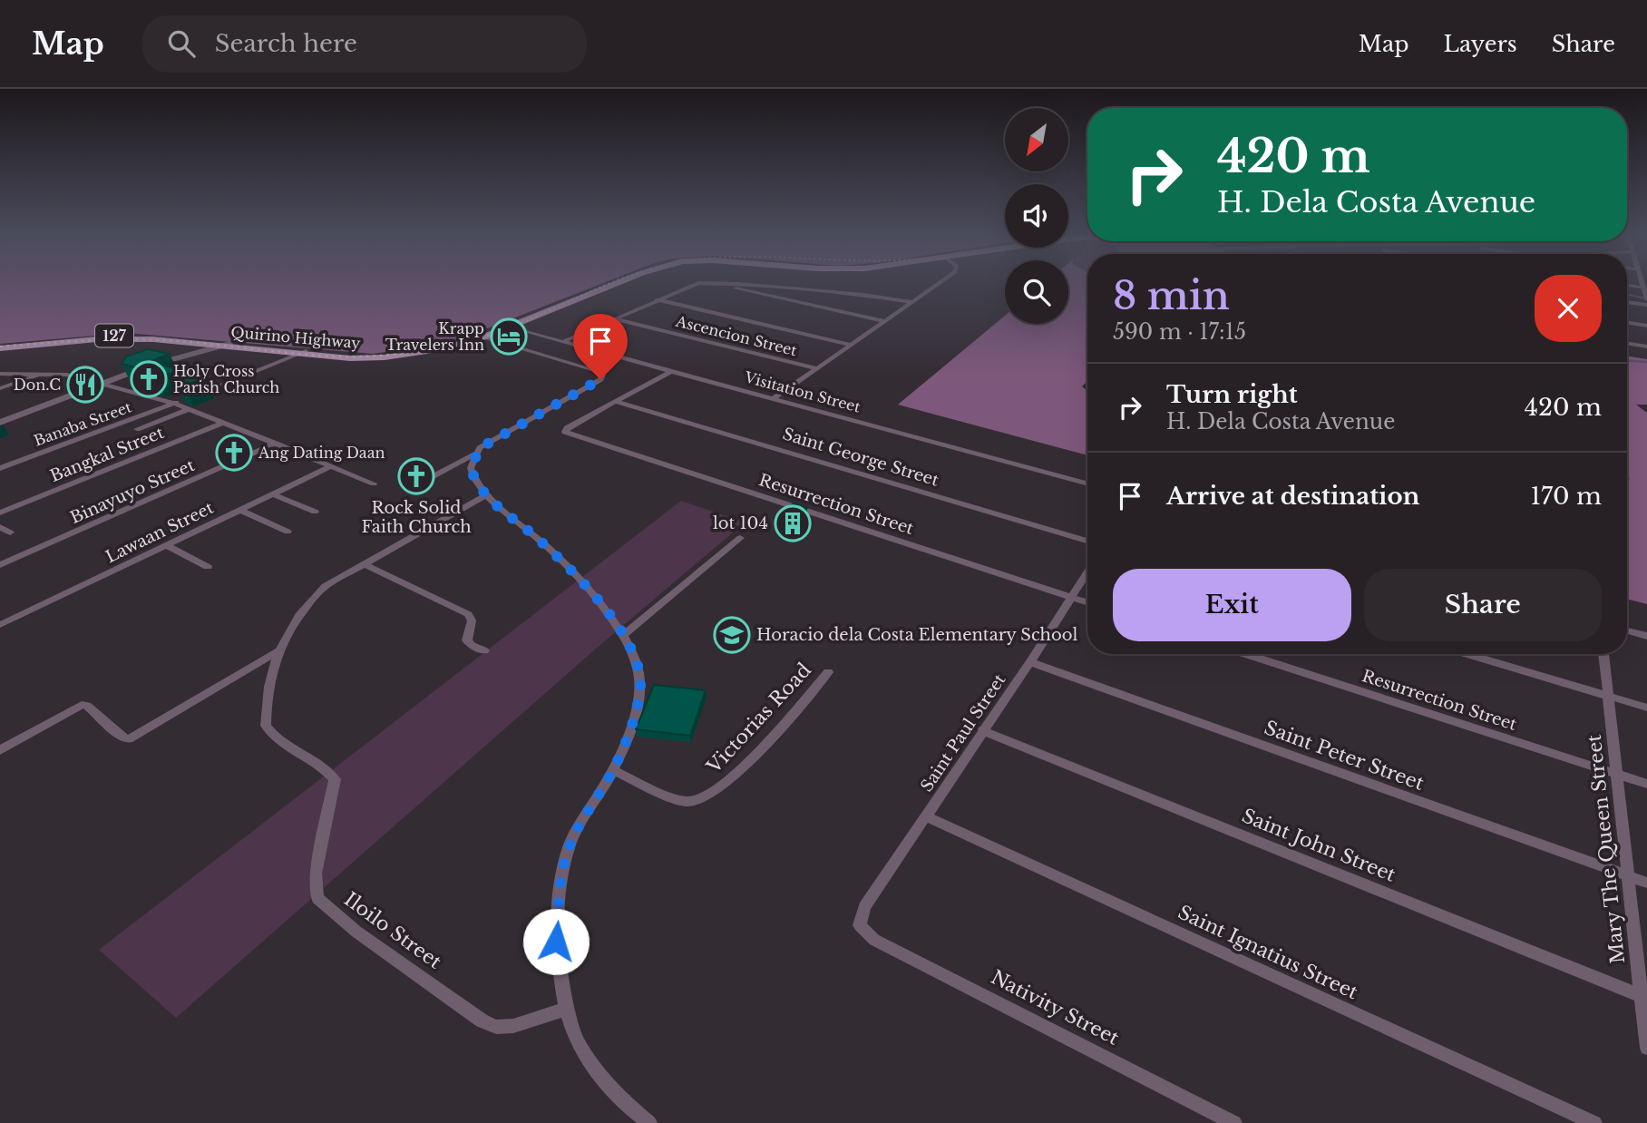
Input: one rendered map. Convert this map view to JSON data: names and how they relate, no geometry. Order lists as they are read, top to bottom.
{
  "streets": {
    "main road": ["127", "Quirino Highway"],
    "street": [
      "Ascencion Street",
      "Visitation Street",
      "Banaba Street",
      "Bangkal Street",
      "Saint George Street",
      "Binayuyo Street",
      "Resurrection Street",
      "Lawaan Street",
      "Victorias Road",
      "Saint Paul Street",
      "Saint Peter Street",
      "Saint John Street",
      "Mary The Queen Street",
      "Iloilo Street",
      "Saint Ignatius Street",
      "Nativity Street"
    ]
  },
  "crossings": [
    ["Quirino Highway", "Visitation Street"],
    ["Quirino Highway", "Banaba Street"],
    ["Saint George Street", "Resurrection Street"],
    ["Resurrection Street", "Saint Paul Street"],
    ["Resurrection Street", "Mary The Queen Street"],
    ["Saint Paul Street", "Saint Peter Street"],
    ["Saint Paul Street", "Saint John Street"],
    ["Saint Paul Street", "Saint Ignatius Street"],
    ["Saint Paul Street", "Nativity Street"],
    ["Saint Peter Street", "Mary The Queen Street"],
    ["Saint John Street", "Mary The Queen Street"]
  ],
  "places": {
    "hotel": ["Krapp Travelers Inn"],
    "church": ["Holy Cross Parish Church", "Ang Dating Daan", "Rock Solid Faith Church"],
    "restaurant": ["Don.C"],
    "building": ["lot 104"],
    "school or university": ["Horacio dela Costa Elementary School"]
  },
  "north": "bottom left",
  "page": {
    "header": "Map",
    "search": "Search here",
    "nav": ["Map", "Layers", "Share"],
    "turn": ["420 m", "H. Dela Costa Avenue"],
    "heading": ["8 min", "590 m · 17:15"],
    "list": [
      {
        "name": "Turn right",
        "note": "H. Dela Costa Avenue",
        "value": "420 m"
      },
      {
        "name": "Arrive at destination",
        "value": "170 m"
      }
    ],
    "buttons": ["Exit", "Share"]
  }
}
